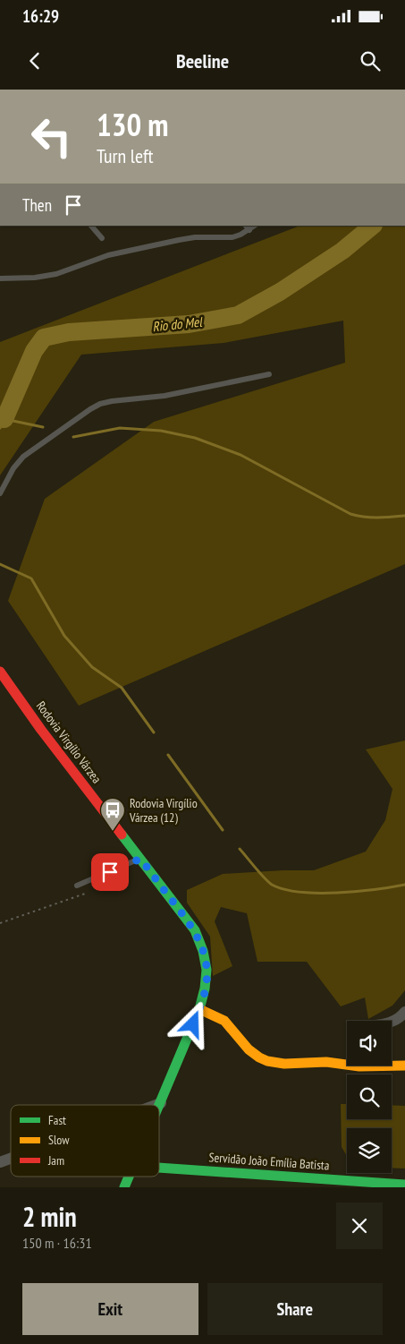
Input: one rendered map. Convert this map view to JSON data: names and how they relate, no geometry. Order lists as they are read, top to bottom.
{
  "streets": {
    "main road": ["Rodovia Virgílio Várzea", "Servidão João Emília Batista"]
  },
  "water": ["Rio do Mel"],
  "places": {
    "bus stop": ["Rodovia Virgílio Várzea (12)"]
  },
  "legend": ["Fast", "Slow", "Jam"],
  "page": {
    "status": "16:29",
    "header": "Beeline",
    "turn": ["130 m", "Turn left"],
    "then": "Then",
    "heading": ["2 min", "150 m · 16:31"],
    "buttons": ["Exit", "Share"]
  }
}
